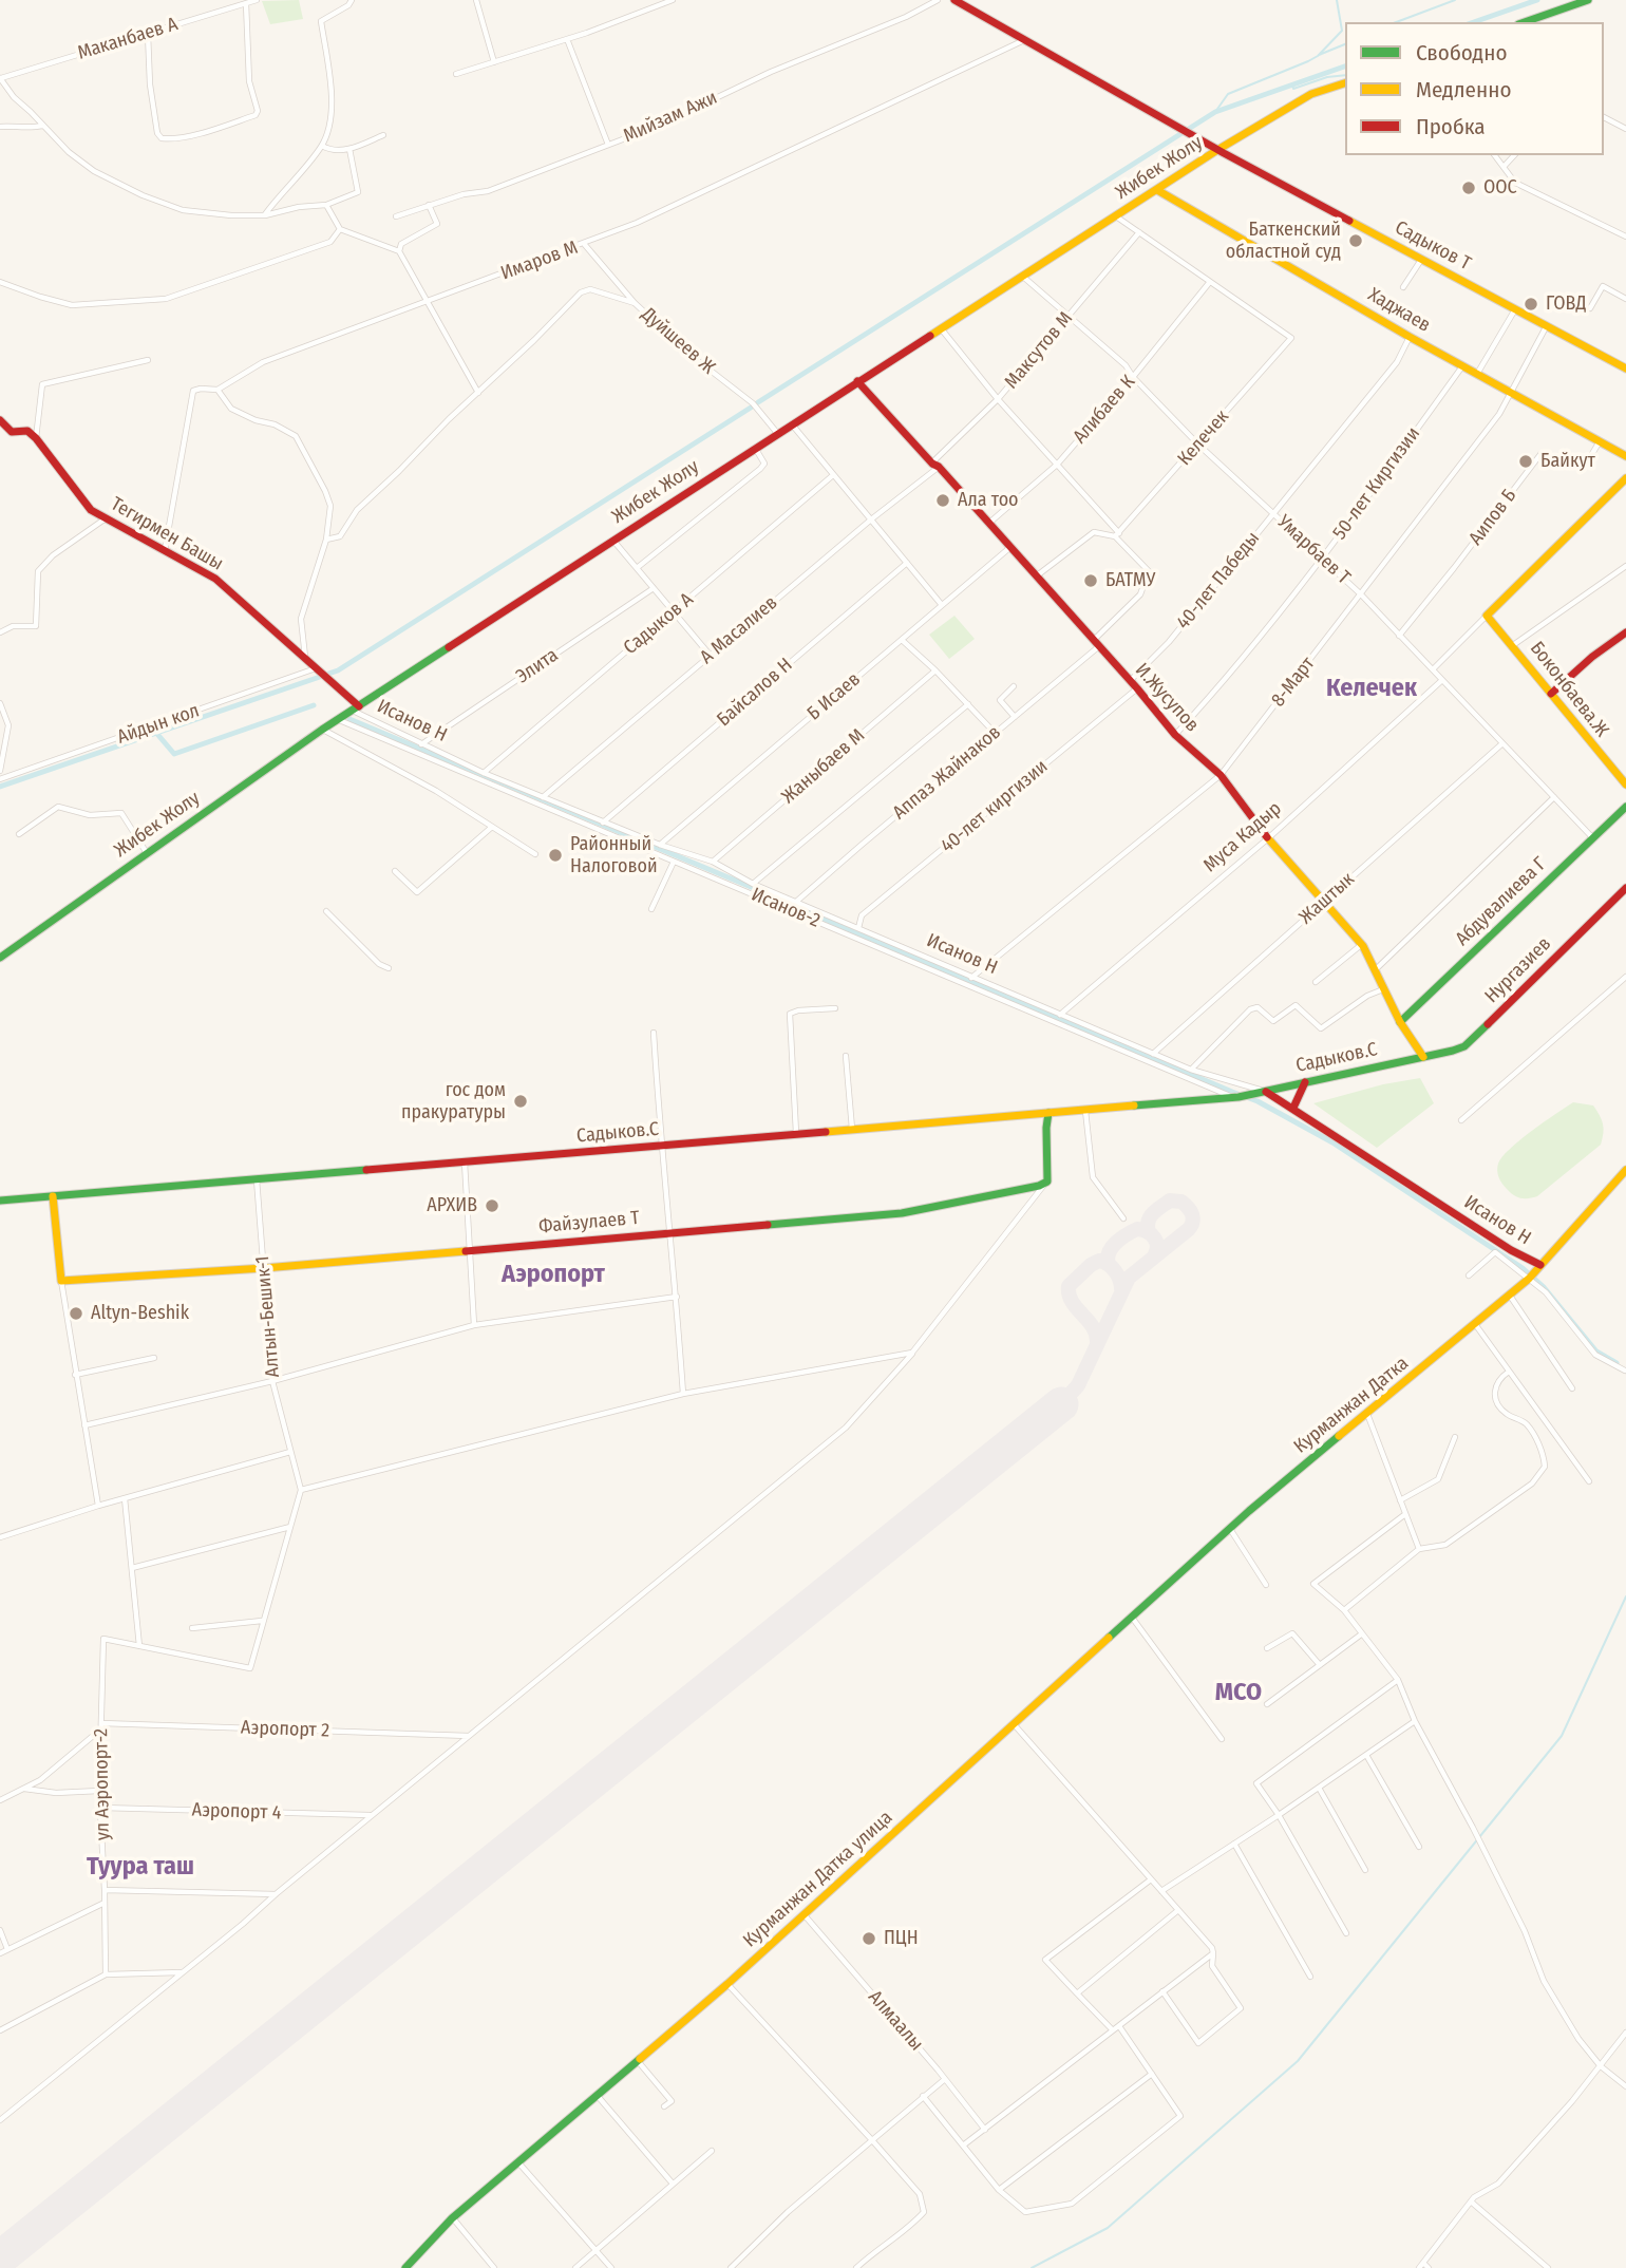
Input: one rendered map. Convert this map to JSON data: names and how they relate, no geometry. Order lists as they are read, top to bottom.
{
  "streets": {
    "main road": [
      "Жибек Жолу",
      "Садыков Т",
      "Хаджаев",
      "Тегирмен Башы",
      "Боконбаева.Ж",
      "И.Жусупов",
      "Исанов Н",
      "Абдувалиева Г",
      "Нургазиев",
      "Садыков.С",
      "Файзулаев Т",
      "Курманжан Датка",
      "Курманжан Датка улица"
    ],
    "street": [
      "Маканбаев А",
      "Мийзам Ажи",
      "Имаров М",
      "Дуйшеев Ж",
      "Максутов М",
      "Алибаев К",
      "Келечек",
      "50-лет Киргизии",
      "Аипов Б",
      "Умарбаев Т",
      "40-лет Пабеды",
      "Садыков А",
      "А Масалиев",
      "Элита",
      "8-Март",
      "Байсалов Н",
      "Б Исаев",
      "Айдын кол",
      "Жаныбаев М",
      "Аппаз Жайнаков",
      "40-лет киргизии",
      "Муса Кадыр",
      "Жаштык",
      "Исанов-2",
      "Алтын-Бешик-1",
      "Аэропорт 2",
      "ул Аэропорт-2",
      "Аэропорт 4",
      "Алмаалы"
    ]
  },
  "crossings": [
    ["Жибек Жолу", "Садыков Т"],
    ["Жибек Жолу", "Хаджаев"],
    ["Жибек Жолу", "Дуйшеев Ж"],
    ["Жибек Жолу", "Тегирмен Башы"],
    ["Жибек Жолу", "Умарбаев Т"],
    ["Жибек Жолу", "И.Жусупов"],
    ["Жибек Жолу", "Исанов Н"],
    ["Жибек Жолу", "Исанов-2"],
    ["Садыков Т", "Имаров М"],
    ["Садыков Т", "8-Март"],
    ["Имаров М", "Дуйшеев Ж"],
    ["Имаров М", "Тегирмен Башы"],
    ["Хаджаев", "50-лет Киргизии"],
    ["Хаджаев", "Аипов Б"],
    ["Хаджаев", "40-лет Пабеды"],
    ["Хаджаев", "8-Март"],
    ["Максутов М", "Умарбаев Т"],
    ["Максутов М", "А Масалиев"],
    ["Максутов М", "И.Жусупов"],
    ["Алибаев К", "Келечек"],
    ["Алибаев К", "Умарбаев Т"],
    ["Алибаев К", "И.Жусупов"],
    ["Келечек", "Умарбаев Т"],
    ["Келечек", "Аппаз Жайнаков"],
    ["50-лет Киргизии", "Умарбаев Т"],
    ["50-лет Киргизии", "И.Жусупов"],
    ["Аипов Б", "Умарбаев Т"],
    ["Тегирмен Башы", "Исанов Н"],
    ["Тегирмен Башы", "Айдын кол"],
    ["Умарбаев Т", "40-лет Пабеды"],
    ["Умарбаев Т", "8-Март"],
    ["Умарбаев Т", "Муса Кадыр"],
    ["Умарбаев Т", "Жаштык"],
    ["Умарбаев Т", "Абдувалиева Г"],
    ["40-лет Пабеды", "И.Жусупов"],
    ["Садыков А", "Исанов Н"],
    ["А Масалиев", "И.Жусупов"],
    ["А Масалиев", "Исанов Н"],
    ["Элита", "Исанов Н"],
    ["8-Март", "И.Жусупов"],
    ["8-Март", "Исанов Н"],
    ["Байсалов Н", "Исанов Н"],
    ["Б Исаев", "И.Жусупов"],
    ["Б Исаев", "Исанов Н"],
    ["И.Жусупов", "Аппаз Жайнаков"],
    ["И.Жусупов", "40-лет киргизии"],
    ["И.Жусупов", "Муса Кадыр"],
    ["И.Жусупов", "Жаштык"],
    ["И.Жусупов", "Абдувалиева Г"],
    ["И.Жусупов", "Нургазиев"],
    ["И.Жусупов", "Садыков.С"],
    ["Исанов Н", "Жаныбаев М"],
    ["Исанов Н", "Аппаз Жайнаков"],
    ["Исанов Н", "40-лет киргизии"],
    ["Исанов Н", "Муса Кадыр"],
    ["Исанов Н", "Жаштык"],
    ["Исанов Н", "Садыков.С"],
    ["Исанов Н", "Курманжан Датка"],
    ["Исанов-2", "Садыков.С"],
    ["Нургазиев", "Садыков.С"],
    ["Садыков.С", "Алтын-Бешик-1"],
    ["Файзулаев Т", "Алтын-Бешик-1"],
    ["Курманжан Датка", "Курманжан Датка улица"],
    ["Аэропорт 2", "ул Аэропорт-2"],
    ["ул Аэропорт-2", "Аэропорт 4"],
    ["Курманжан Датка улица", "Алмаалы"]
  ],
  "districts": [
    "Келечек",
    "Аэропорт",
    "МСО",
    "Туура таш"
  ],
  "places": [
    "ООС",
    "Баткенский областной суд",
    "ГОВД",
    "Байкут",
    "Ала тоо",
    "БАТМУ",
    "Районный Налоговой",
    "гос дом пракуратуры",
    "АРХИВ",
    "Altyn-Beshik",
    "ПЦН"
  ],
  "legend": ["Свободно", "Медленно", "Пробка"]
}
